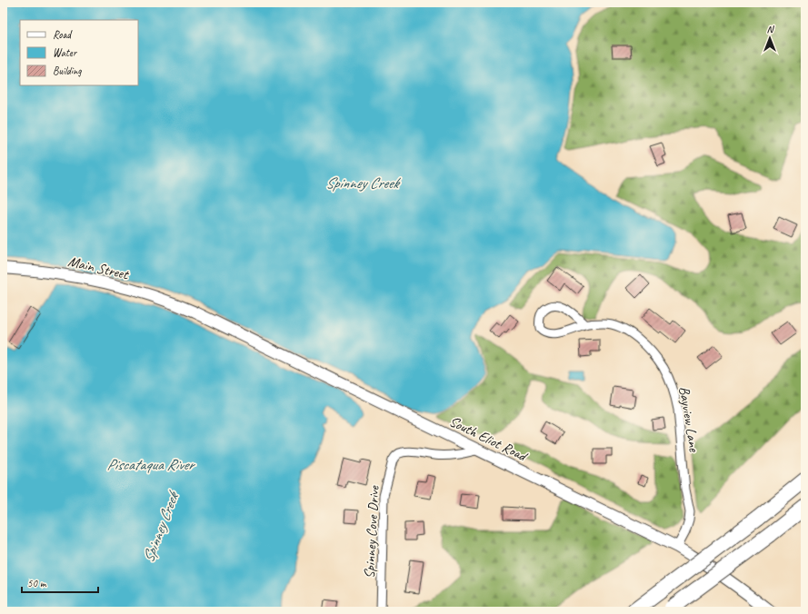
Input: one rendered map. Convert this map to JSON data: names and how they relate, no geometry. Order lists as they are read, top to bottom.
{
  "streets": {
    "main road": ["Main Street", "South Eliot Road"],
    "street": ["Bayview Lane", "Spinney Cove Drive"]
  },
  "crossings": [
    ["Main Street", "South Eliot Road"],
    ["Bayview Lane", "South Eliot Road"],
    ["South Eliot Road", "Spinney Cove Drive"]
  ],
  "water": ["Spinney Creek", "Piscataqua River"],
  "legend": ["Road", "Water", "Building"],
  "scale_bar": "50 m",
  "north": "top"
}
